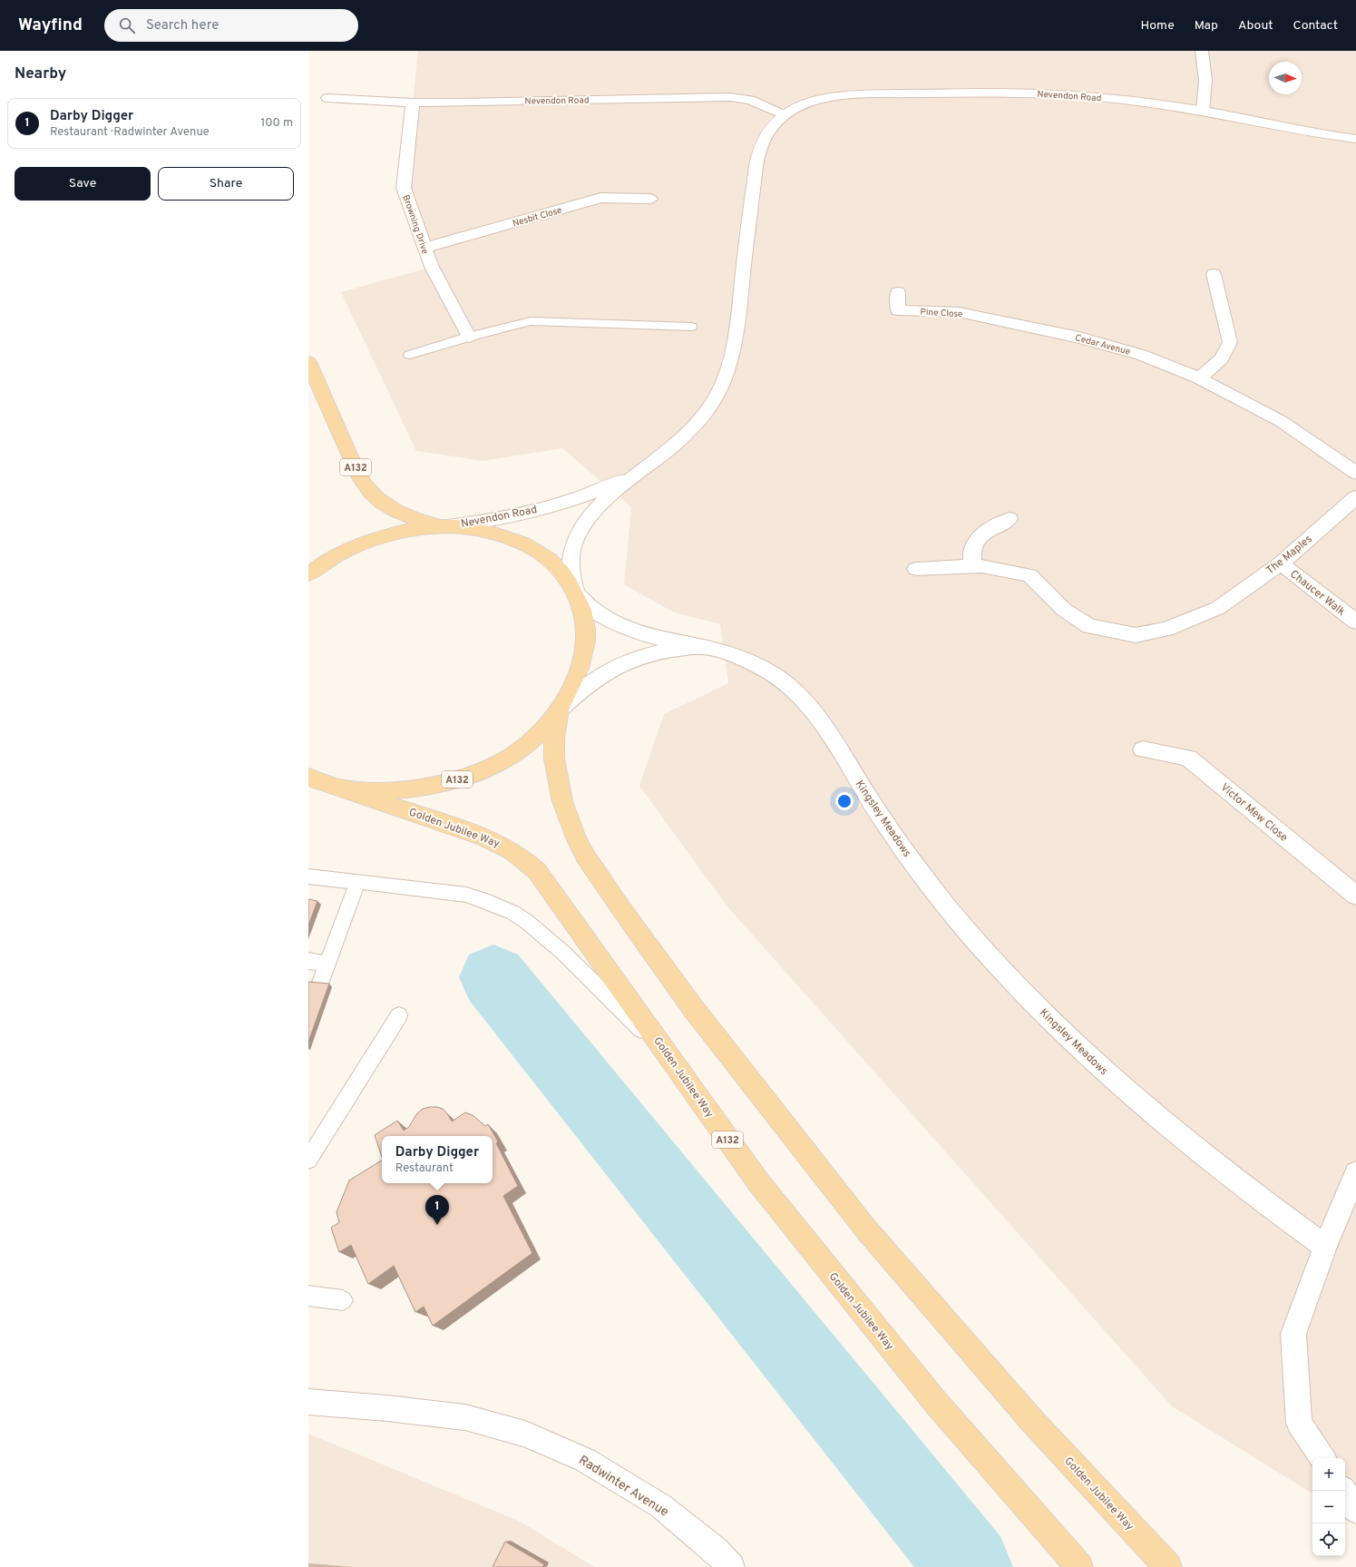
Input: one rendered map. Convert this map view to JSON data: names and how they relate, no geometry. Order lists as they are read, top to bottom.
{
  "streets": {
    "main road": ["Nevendon Road", "A132", "Golden Jubilee Way"],
    "street": [
      "Nesbit Close",
      "Browning Drive",
      "Pine Close",
      "Cedar Avenue",
      "The Maples",
      "Chaucer Walk",
      "Victor Mew Close",
      "Kingsley Meadows",
      "Radwinter Avenue"
    ]
  },
  "crossings": [
    ["Nevendon Road", "Browning Drive"],
    ["Nevendon Road", "A132"],
    ["Nevendon Road", "Kingsley Meadows"],
    ["Nesbit Close", "Browning Drive"],
    ["Pine Close", "Cedar Avenue"],
    ["A132", "Kingsley Meadows"],
    ["A132", "Golden Jubilee Way"],
    ["The Maples", "Chaucer Walk"],
    ["Kingsley Meadows", "Golden Jubilee Way"]
  ],
  "north": "right",
  "page": {
    "header": "Wayfind",
    "search": "Search here",
    "nav": [
      "Home",
      "Map",
      "About",
      "Contact"
    ],
    "heading": "Nearby",
    "list": [
      {
        "mark": "1",
        "name": "Darby Digger",
        "note": "Restaurant · Radwinter Avenue",
        "value": "100 m"
      }
    ],
    "buttons": ["Save", "Share"],
    "popup": ["Darby Digger", "Restaurant"],
    "pins": "1",
    "map_buttons": ["+", "−"]
  }
}
